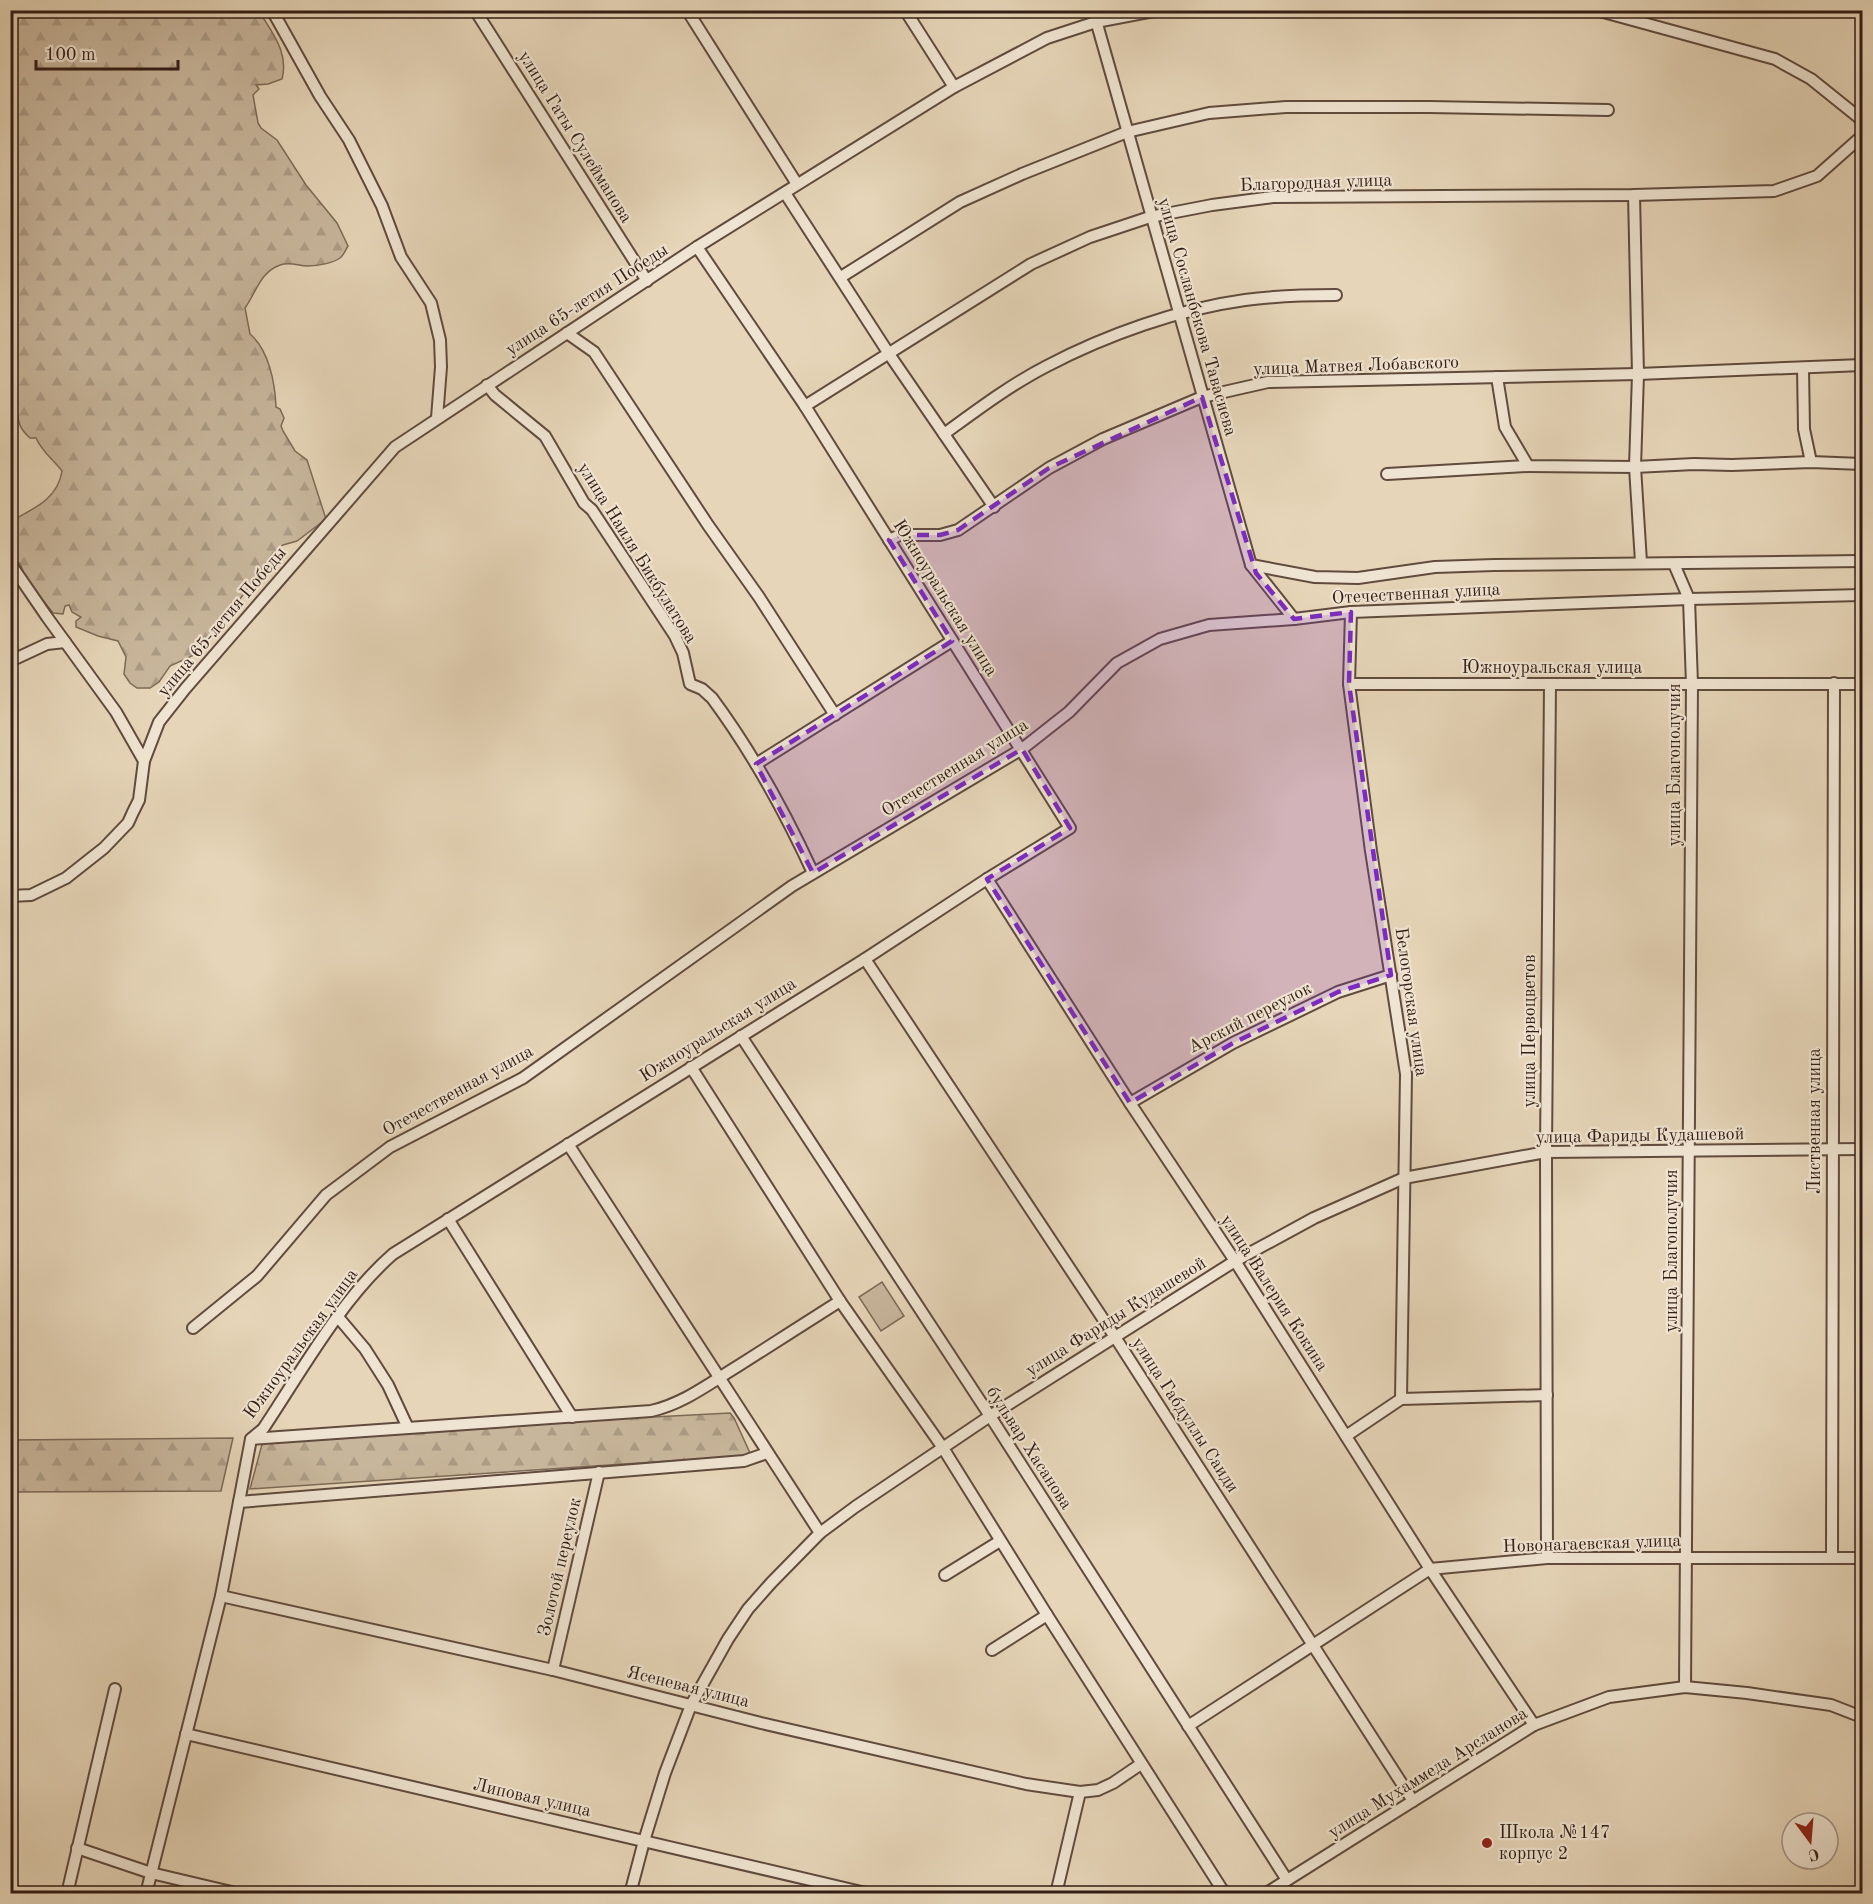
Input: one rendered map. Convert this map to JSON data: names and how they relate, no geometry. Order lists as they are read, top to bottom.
{
  "streets": {
    "street": [
      "улица Гаты Сулейманова",
      "Благородная улица",
      "улица 65-летия Победы",
      "улица Сосланбекова Тавасиева",
      "улица Матвея Лобавского",
      "улица Наиля Бикбулатова",
      "Отечественная улица",
      "Южноуральская улица",
      "улица Благополучия",
      "Белогорская улица",
      "Арский переулок",
      "улица Первоцветов",
      "Лиственная улица",
      "улица Фариды Кудашевой",
      "улица Валерия Кокина",
      "улица Габдуллы Саиди",
      "бульвар Хасанова",
      "Новонагаевская улица",
      "Золотой переулок",
      "Ясеневая улица",
      "улица Мухаммеда Арсланова",
      "Липовая улица"
    ]
  },
  "crossings": [
    ["улица Гаты Сулейманова", "улица 65-летия Победы"],
    ["Благородная улица", "улица Сосланбекова Тавасиева"],
    ["Благородная улица", "Южноуральская улица"],
    ["улица 65-летия Победы", "улица Сосланбекова Тавасиева"],
    ["улица 65-летия Победы", "улица Наиля Бикбулатова"],
    ["улица 65-летия Победы", "Южноуральская улица"],
    ["улица Сосланбекова Тавасиева", "улица Матвея Лобавского"],
    ["улица Сосланбекова Тавасиева", "Отечественная улица"],
    ["улица Матвея Лобавского", "Южноуральская улица"],
    ["улица Наиля Бикбулатова", "Отечественная улица"],
    ["Отечественная улица", "Южноуральская улица"],
    ["Отечественная улица", "улица Благополучия"],
    ["Отечественная улица", "Белогорская улица"],
    ["Южноуральская улица", "улица Благополучия"],
    ["Южноуральская улица", "Белогорская улица"],
    ["Южноуральская улица", "улица Первоцветов"],
    ["Южноуральская улица", "Лиственная улица"],
    ["Южноуральская улица", "улица Валерия Кокина"],
    ["Южноуральская улица", "улица Габдуллы Саиди"],
    ["Южноуральская улица", "бульвар Хасанова"],
    ["Южноуральская улица", "Ясеневая улица"],
    ["Южноуральская улица", "Липовая улица"],
    ["улица Благополучия", "улица Фариды Кудашевой"],
    ["улица Благополучия", "Новонагаевская улица"],
    ["улица Благополучия", "улица Мухаммеда Арсланова"],
    ["Белогорская улица", "Арский переулок"],
    ["Белогорская улица", "улица Фариды Кудашевой"],
    ["Арский переулок", "улица Валерия Кокина"],
    ["улица Первоцветов", "улица Фариды Кудашевой"],
    ["улица Первоцветов", "Новонагаевская улица"],
    ["Лиственная улица", "улица Фариды Кудашевой"],
    ["Лиственная улица", "Новонагаевская улица"],
    ["улица Фариды Кудашевой", "улица Валерия Кокина"],
    ["улица Фариды Кудашевой", "улица Габдуллы Саиди"],
    ["улица Фариды Кудашевой", "бульвар Хасанова"],
    ["улица Фариды Кудашевой", "Ясеневая улица"],
    ["улица Фариды Кудашевой", "Липовая улица"],
    ["улица Валерия Кокина", "Новонагаевская улица"],
    ["улица Валерия Кокина", "улица Мухаммеда Арсланова"],
    ["улица Габдуллы Саиди", "Новонагаевская улица"],
    ["улица Габдуллы Саиди", "улица Мухаммеда Арсланова"],
    ["бульвар Хасанова", "Новонагаевская улица"],
    ["бульвар Хасанова", "улица Мухаммеда Арсланова"],
    ["Золотой переулок", "Ясеневая улица"]
  ],
  "places": ["Школа №147 корпус 2"],
  "scale_bar": "100 m",
  "north": "bottom"
}
